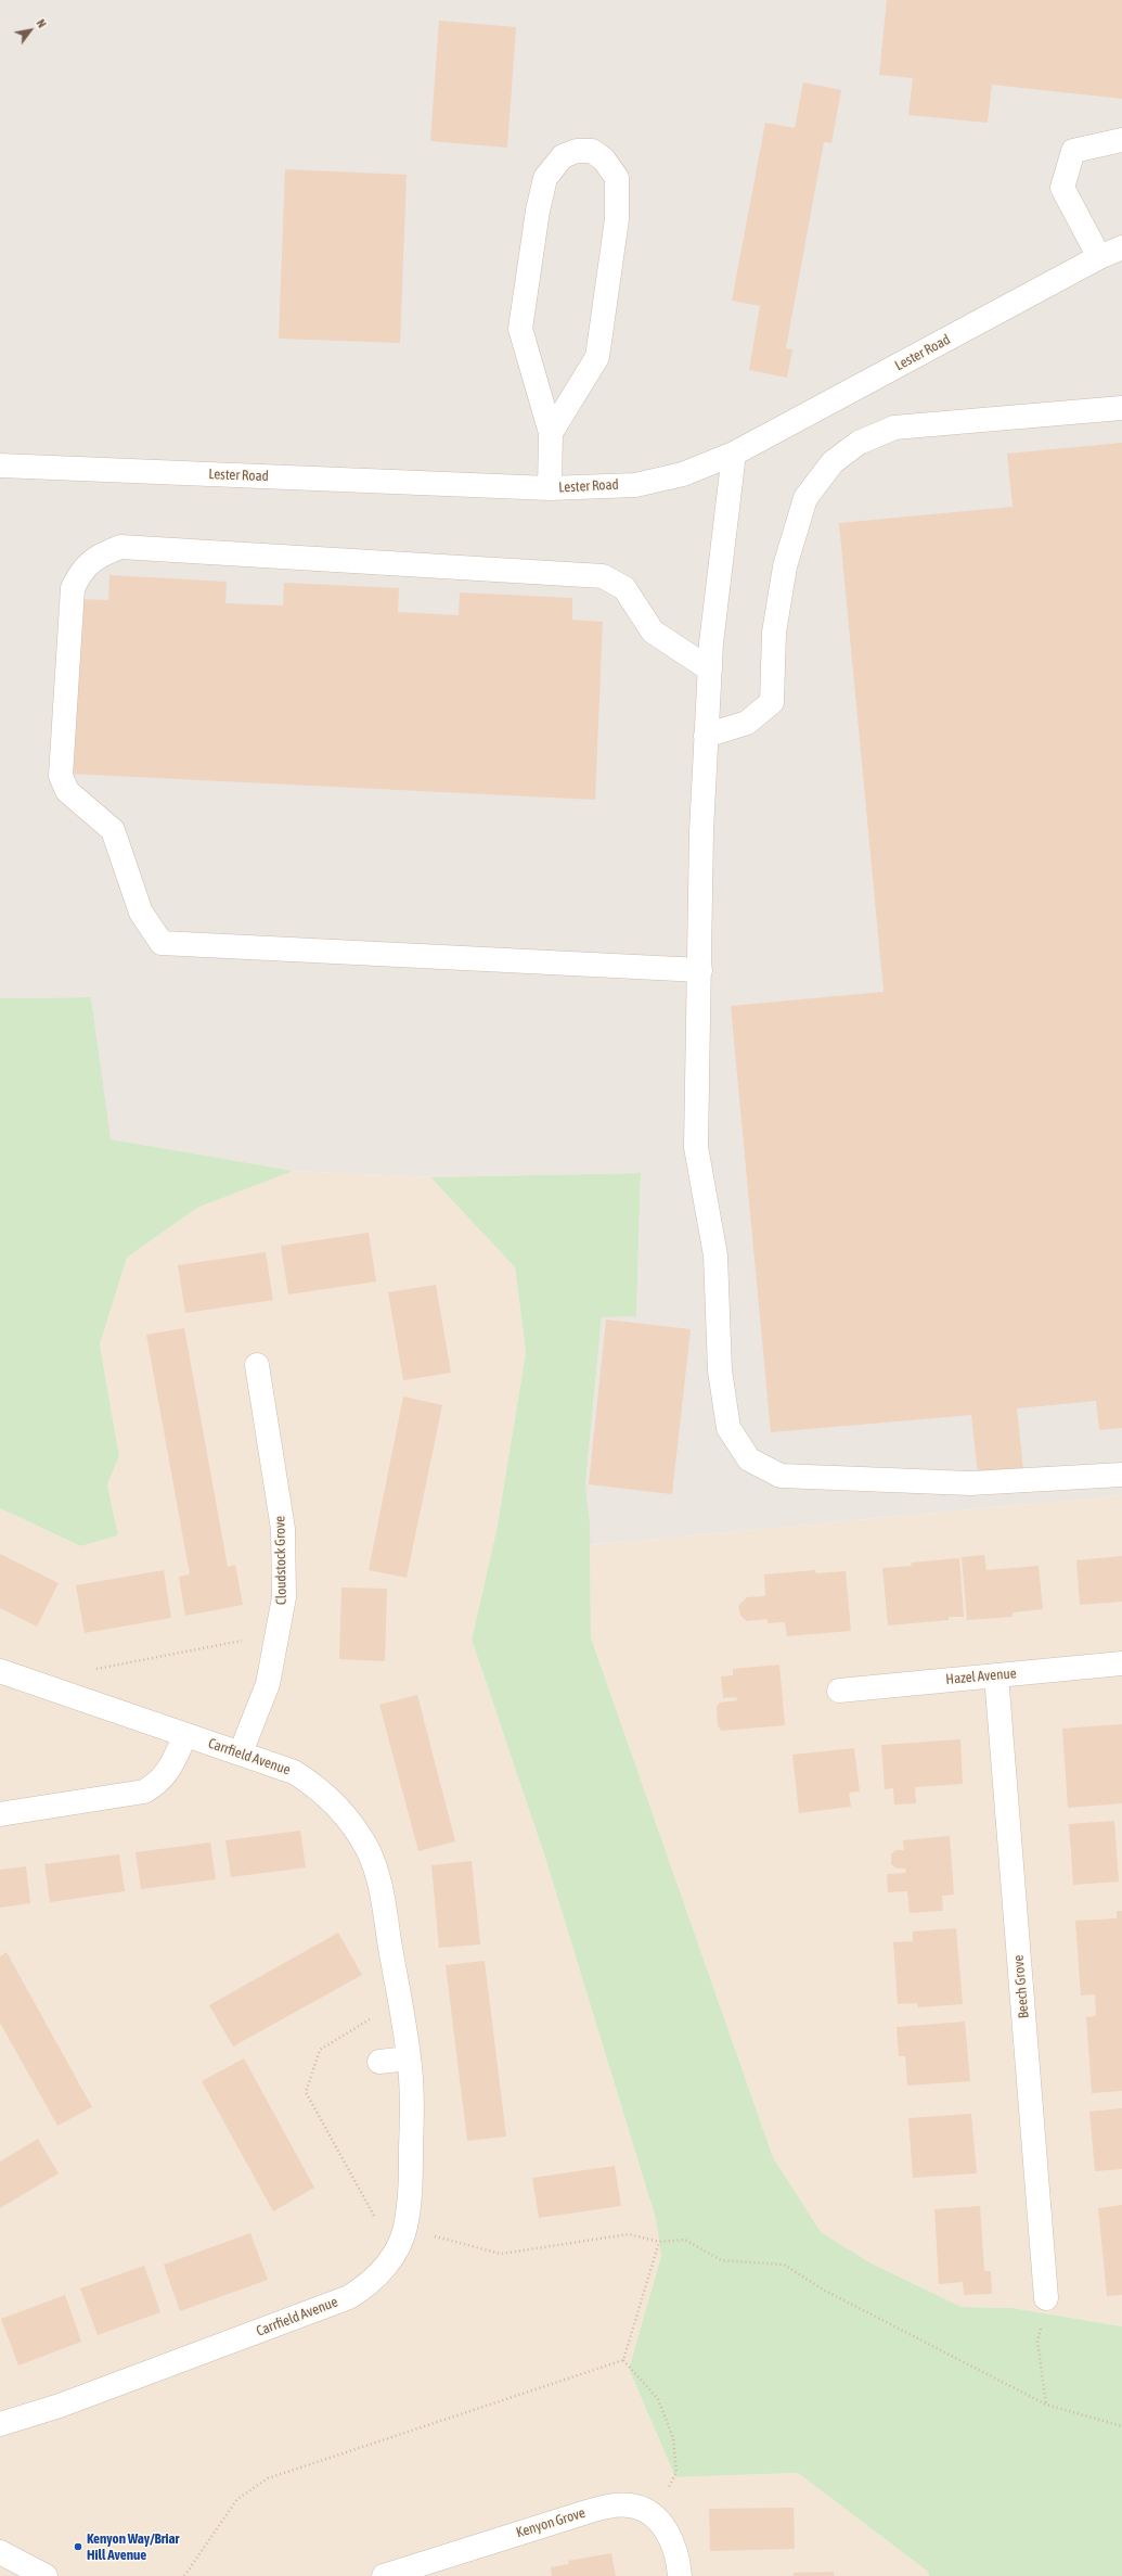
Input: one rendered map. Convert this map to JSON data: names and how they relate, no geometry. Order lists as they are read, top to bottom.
{
  "streets": {
    "street": [
      "Lester Road",
      "Cloudstock Grove",
      "Hazel Avenue",
      "Carrfield Avenue",
      "Beech Grove",
      "Kenyon Grove"
    ]
  },
  "crossings": [
    ["Cloudstock Grove", "Carrfield Avenue"],
    ["Hazel Avenue", "Beech Grove"]
  ],
  "places": ["Kenyon Way/Briar Hill Avenue"],
  "north": "top right"
}
